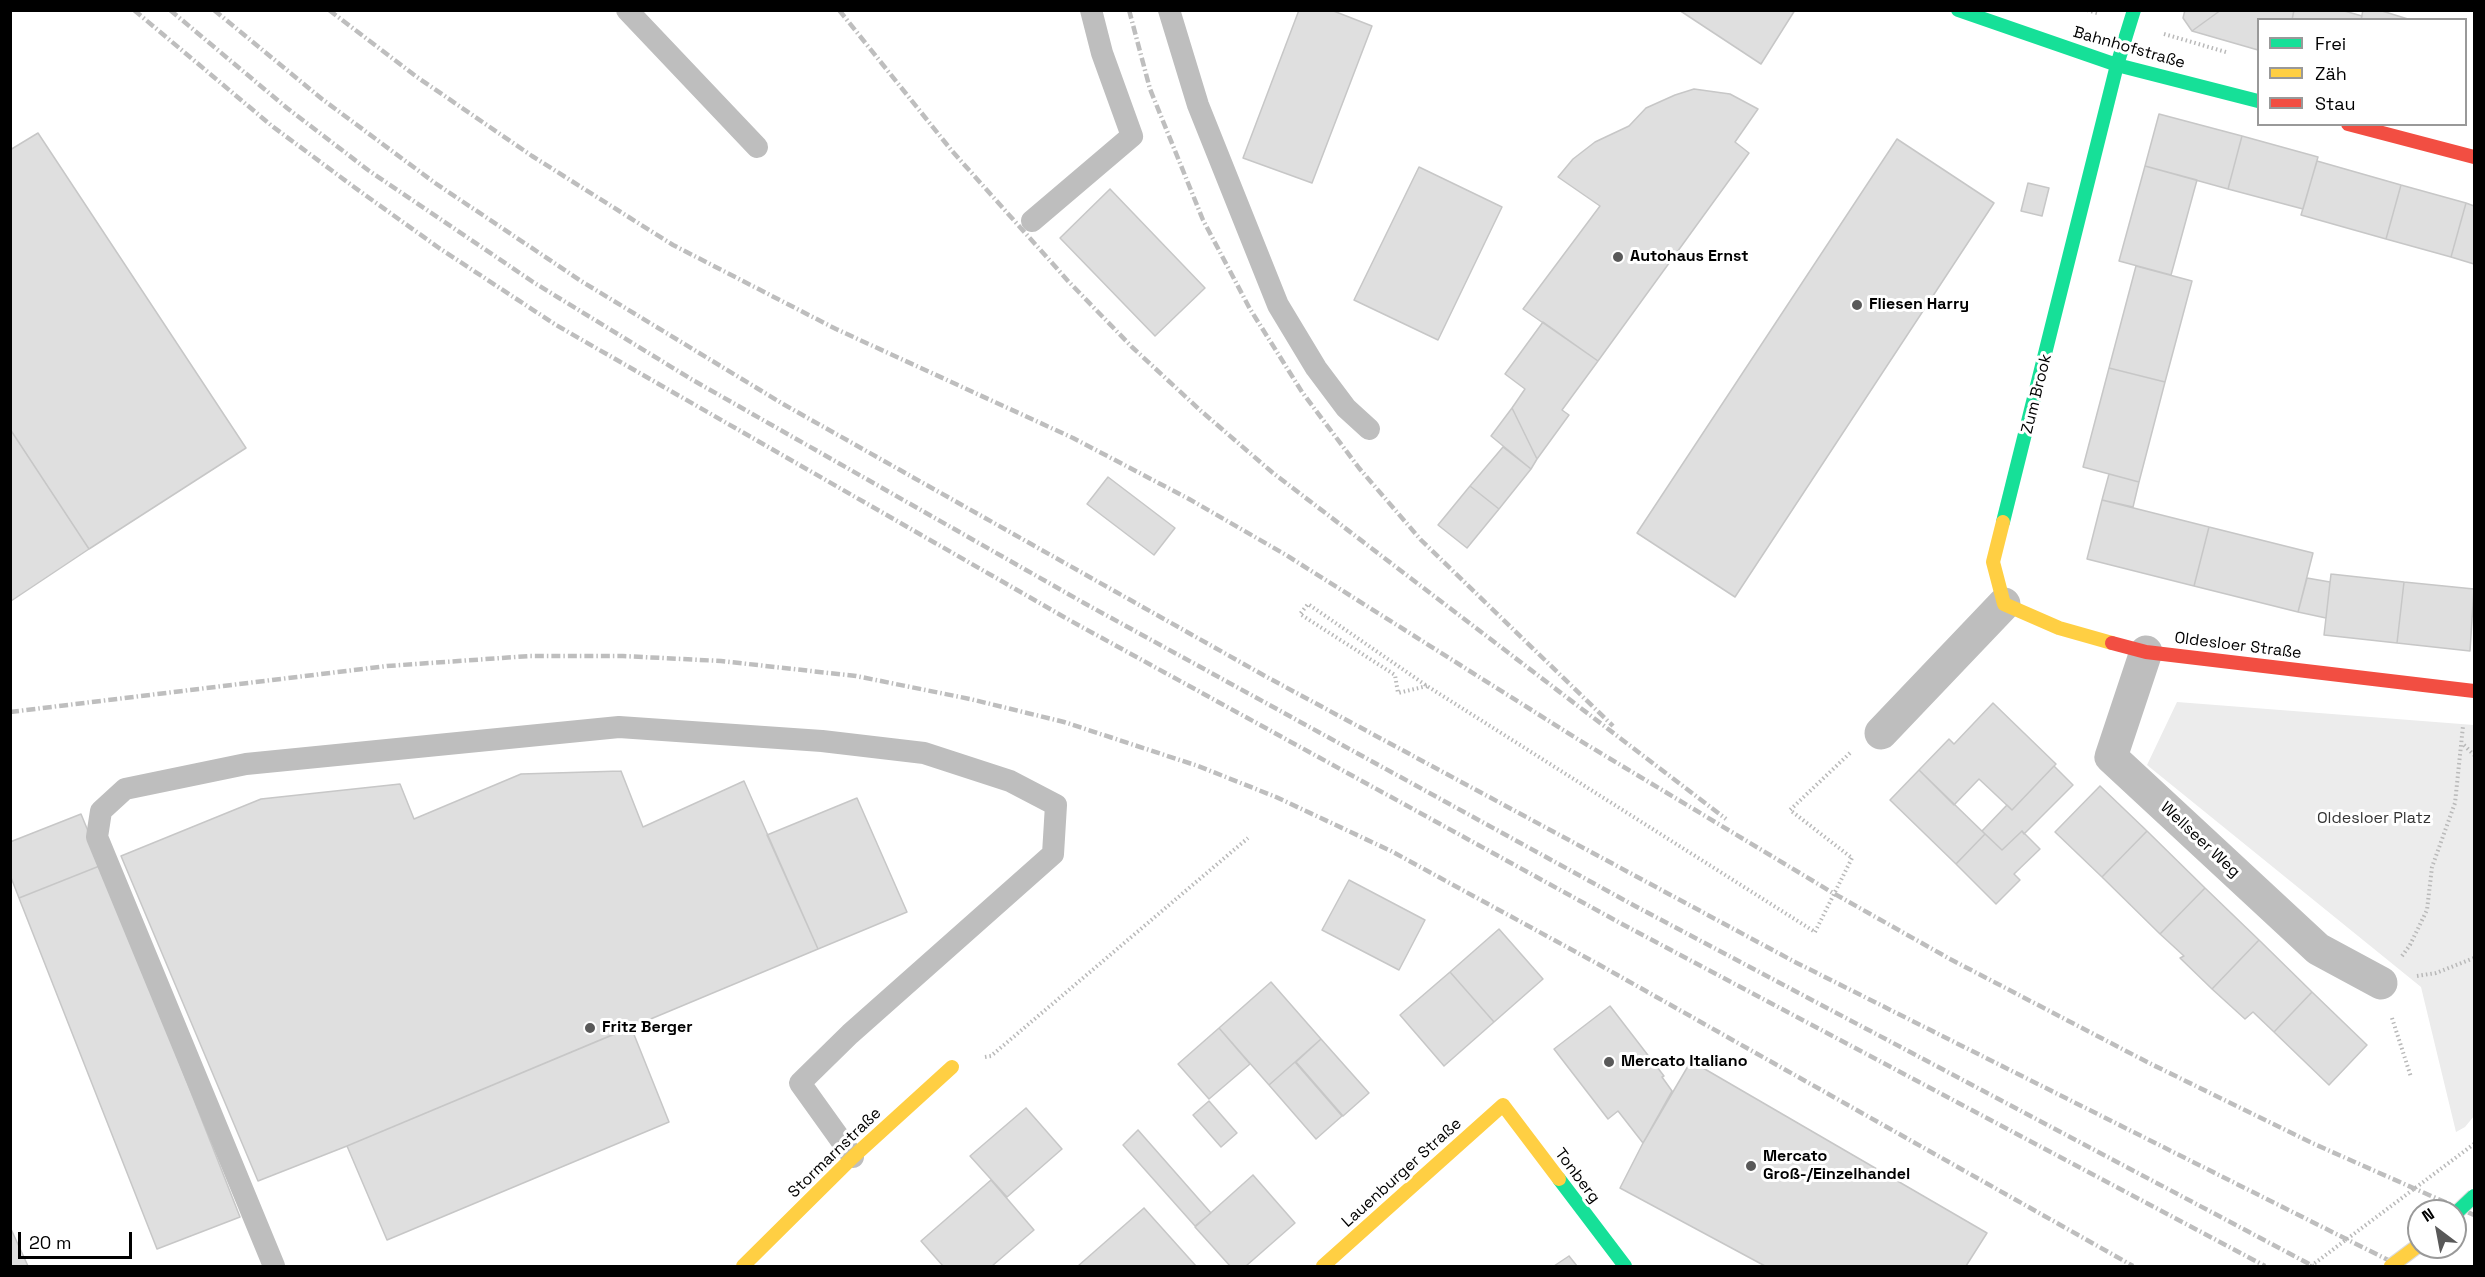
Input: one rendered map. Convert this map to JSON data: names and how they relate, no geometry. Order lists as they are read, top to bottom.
{
  "streets": {
    "main road": [
      "Bahnhofstraße",
      "Zum Brook",
      "Oldesloer Straße",
      "Stormarnstraße",
      "Lauenburger Straße",
      "Tonberg"
    ],
    "street": ["Wellseer Weg"]
  },
  "crossings": [
    ["Bahnhofstraße", "Zum Brook"],
    ["Zum Brook", "Oldesloer Straße"],
    ["Oldesloer Straße", "Wellseer Weg"],
    ["Lauenburger Straße", "Tonberg"]
  ],
  "parks": ["Oldesloer Platz"],
  "places": [
    "Autohaus Ernst",
    "Fliesen Harry",
    "Fritz Berger",
    "Mercato Italiano",
    "Mercato Groß-/Einzelhandel"
  ],
  "legend": ["Frei", "Zäh", "Stau"],
  "scale_bar": "20 m",
  "north": "top left"
}
